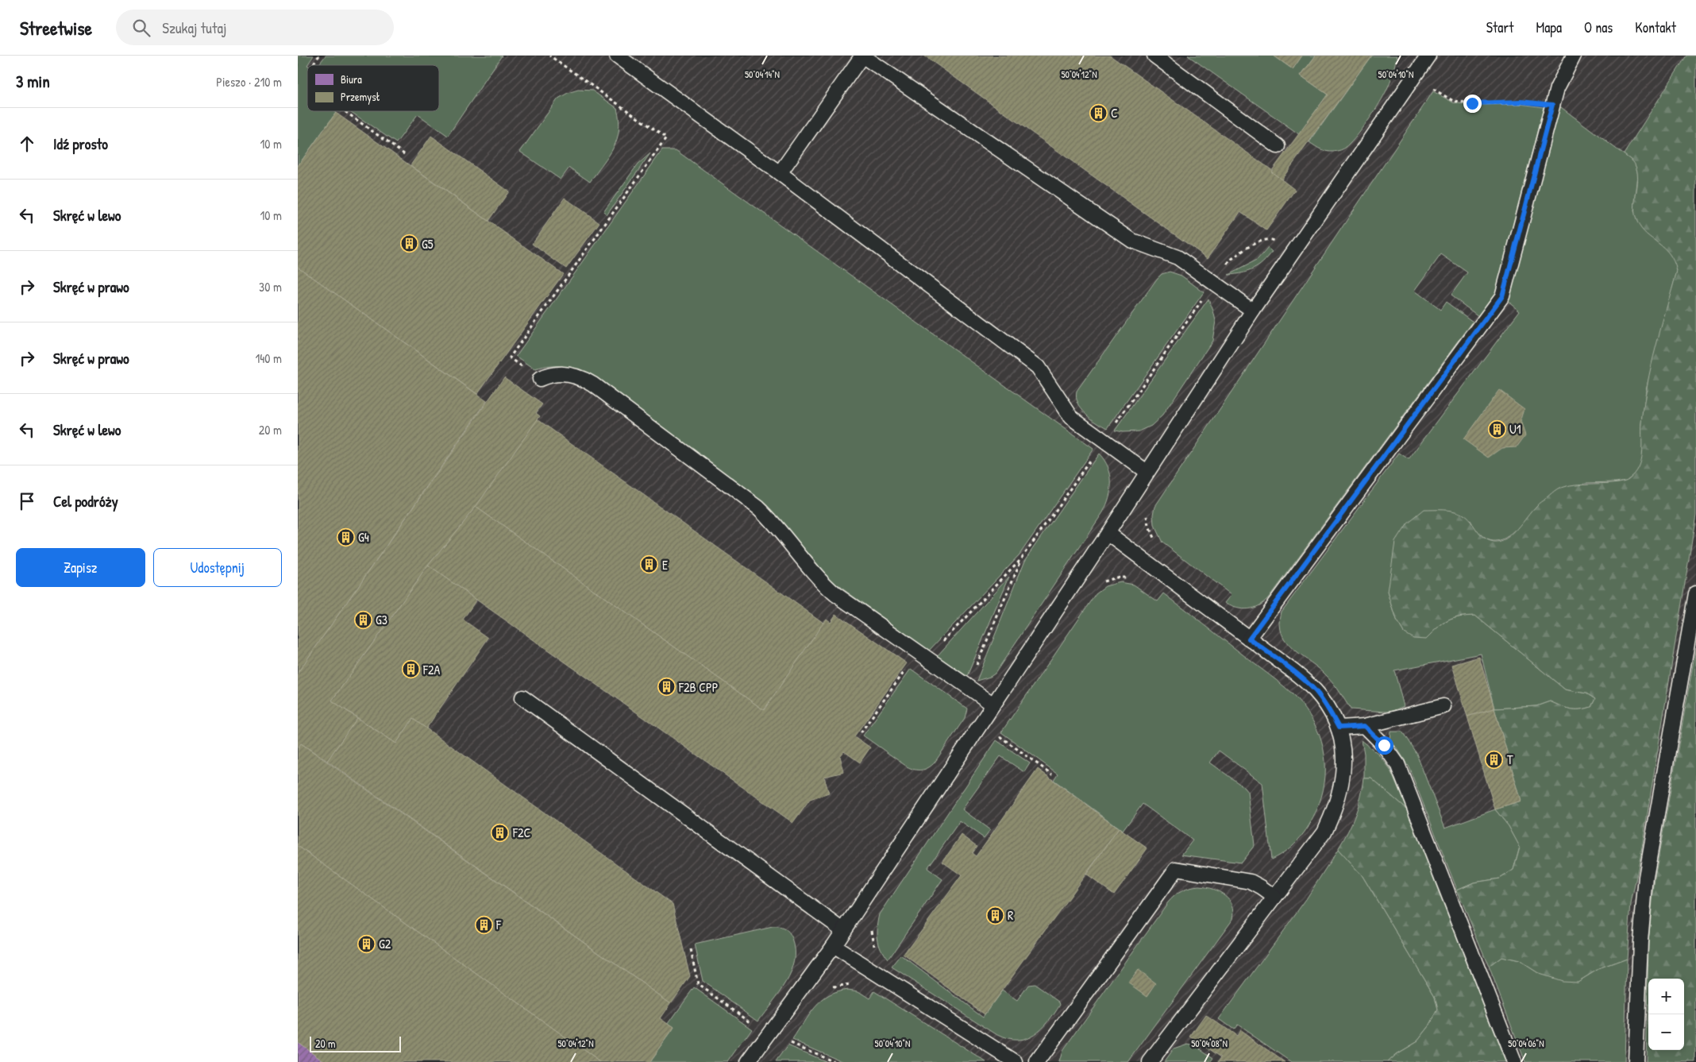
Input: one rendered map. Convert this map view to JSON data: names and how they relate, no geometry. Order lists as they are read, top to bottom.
{
  "places": {
    "building": [
      "C",
      "G5",
      "U1",
      "G4",
      "E",
      "G3",
      "F2A",
      "F2B CPP",
      "T",
      "F2C",
      "R",
      "F",
      "G2"
    ]
  },
  "legend": ["Biura", "Przemysł"],
  "scale_bar": "20 m",
  "page": {
    "header": "Streetwise",
    "search": "Szukaj tutaj",
    "nav": [
      "Start",
      "Mapa",
      "O nas",
      "Kontakt"
    ],
    "heading": ["3 min", "Pieszo · 210 m"],
    "list": [
      ["Idź prosto", "10 m"],
      ["Skręć w lewo", "10 m"],
      ["Skręć w prawo", "30 m"],
      ["Skręć w prawo", "140 m"],
      ["Skręć w lewo", "20 m"],
      "Cel podróży"
    ],
    "buttons": ["Zapisz", "Udostępnij"],
    "map_buttons": ["+", "−"],
    "scale": "20 m"
  },
  "coordinates": [
    "50°04'14\"N",
    "50°04'12\"N",
    "50°04'10\"N",
    "50°04'08\"N",
    "50°04'06\"N"
  ]
}
